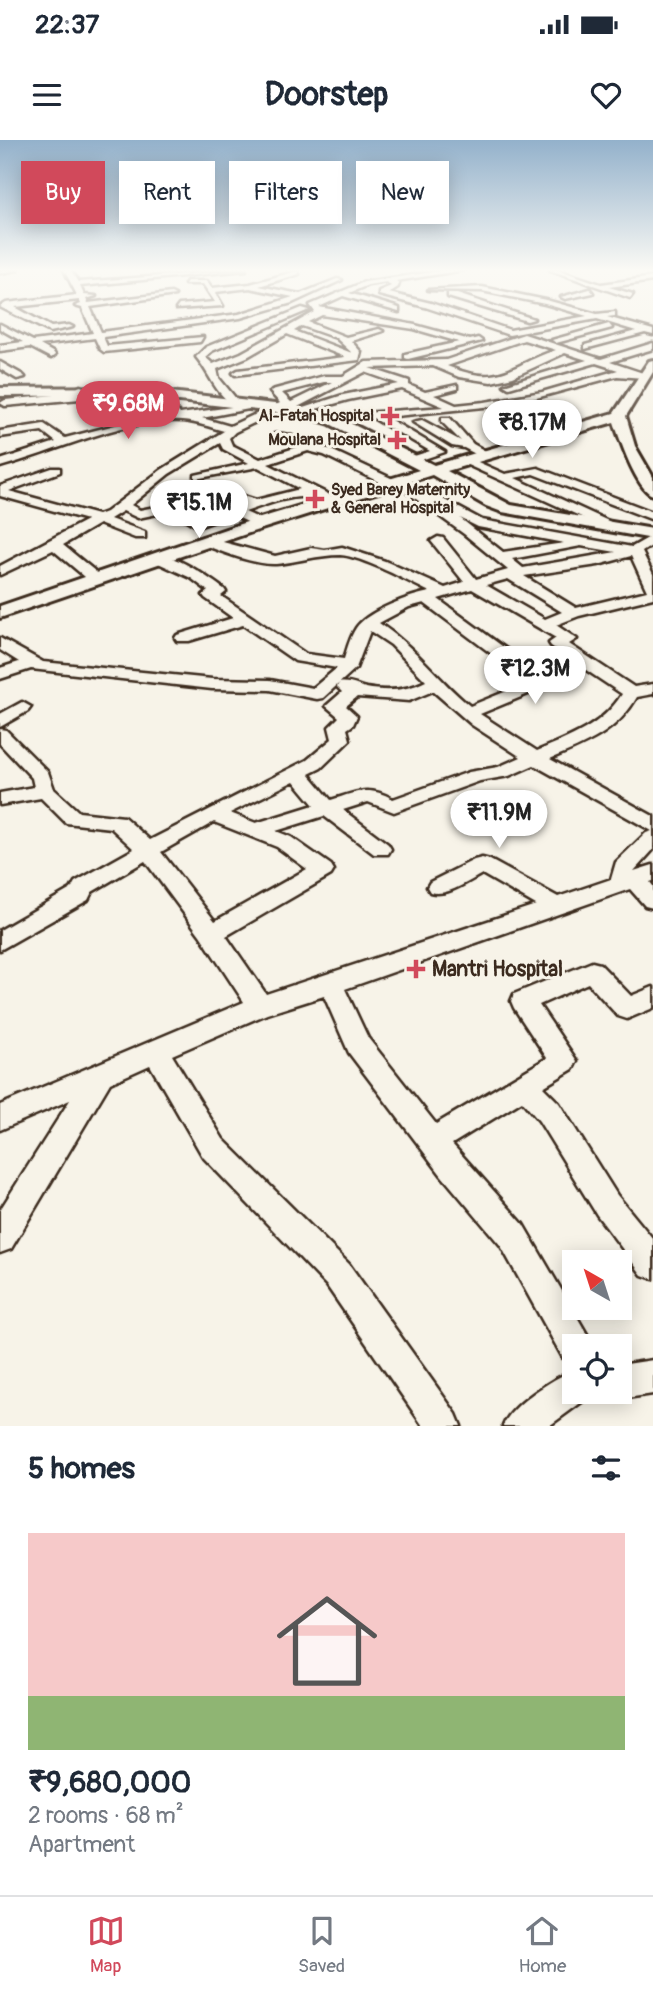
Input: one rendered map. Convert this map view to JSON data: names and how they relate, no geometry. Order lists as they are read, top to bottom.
{
  "places": {
    "health": [
      "Al-Fatah Hospital",
      "Moulana Hospital",
      "Syed Barey Maternity & General Hospital",
      "Mantri Hospital"
    ]
  },
  "north": "top left",
  "page": {
    "status": "22:37",
    "header": "Doorstep",
    "chip": [
      "Buy",
      "Rent",
      "Filters",
      "New"
    ],
    "price": [
      "₹9.68M",
      "₹8.17M",
      "₹15.1M",
      "₹12.3M",
      "₹11.9M"
    ],
    "heading": "5 homes",
    "list": [
      {
        "name": "₹9,680,000",
        "note": "2 rooms · 68 m² · Apartment"
      }
    ],
    "tabs": ["Map", "Saved", "Home"]
  }
}
